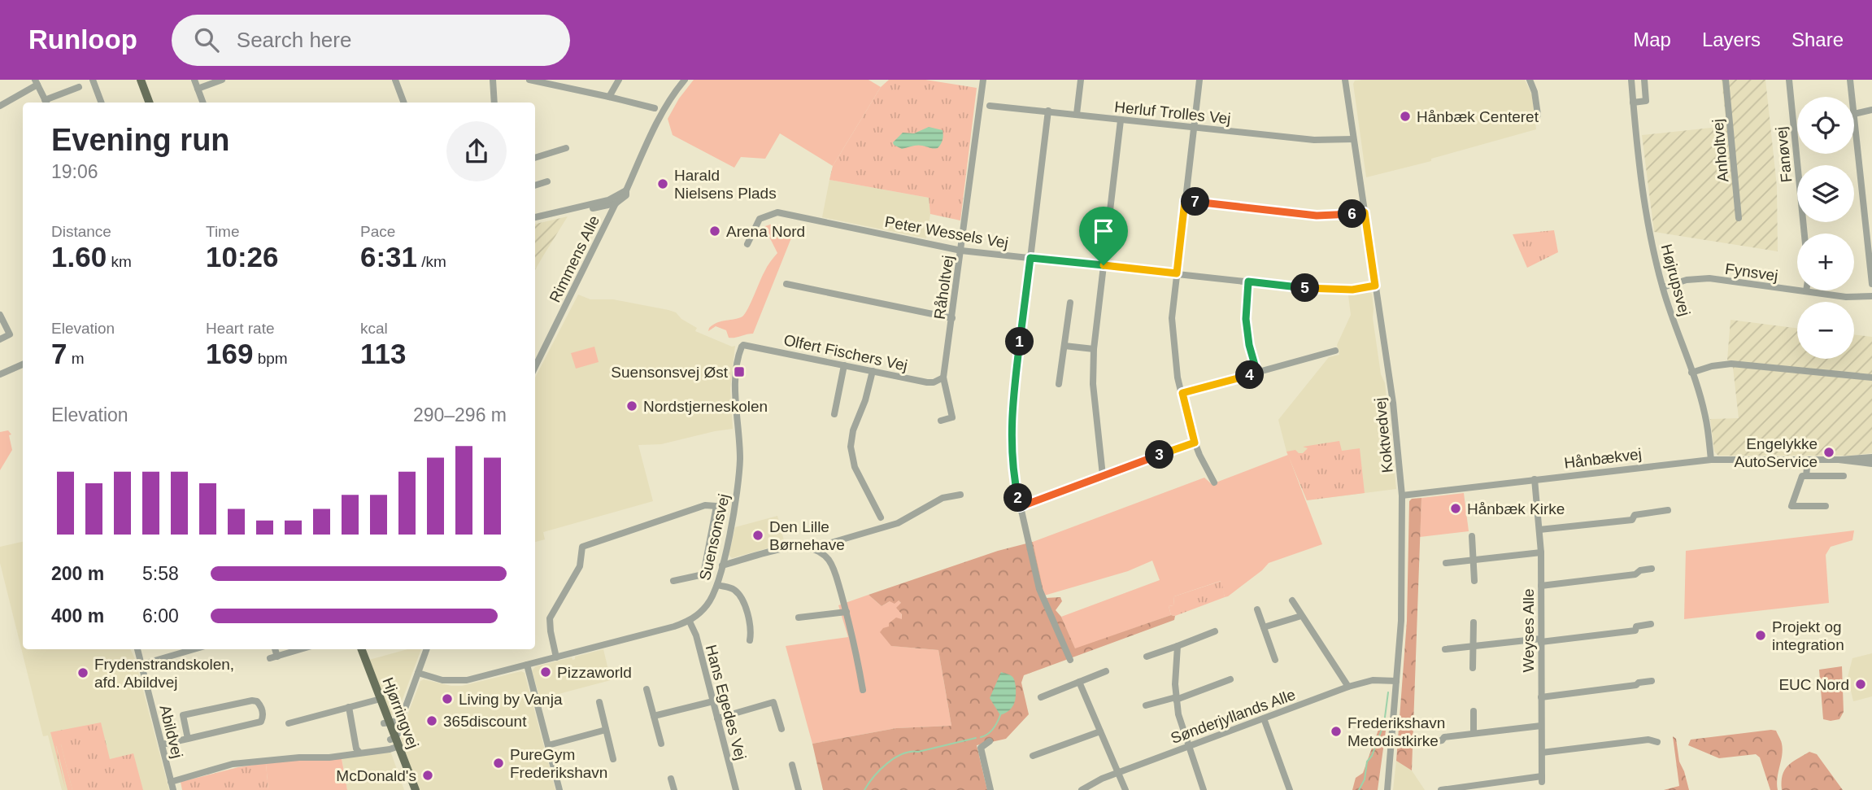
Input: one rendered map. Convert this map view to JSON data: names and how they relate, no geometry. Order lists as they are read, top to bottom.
{
  "streets": {
    "main road": ["Hjørringvej"],
    "street": [
      "Herluf Trolles Vej",
      "Anholtvej",
      "Fanøvej",
      "Peter Wessels Vej",
      "Rimmens Alle",
      "Fynsvej",
      "Højrupsvej",
      "Råholtvej",
      "Olfert Fischers Vej",
      "Koktvedvej",
      "Hånbækvej",
      "Suensonsvej",
      "Weyses Alle",
      "Hans Egedes Vej",
      "Sønderjyllands Alle",
      "Abildvej"
    ]
  },
  "crossings": [
    ["Herluf Trolles Vej", "Koktvedvej"],
    ["Peter Wessels Vej", "Råholtvej"],
    ["Peter Wessels Vej", "Koktvedvej"],
    ["Fynsvej", "Højrupsvej"],
    ["Højrupsvej", "Hånbækvej"],
    ["Råholtvej", "Olfert Fischers Vej"],
    ["Olfert Fischers Vej", "Suensonsvej"],
    ["Koktvedvej", "Hånbækvej"],
    ["Koktvedvej", "Sønderjyllands Alle"],
    ["Hånbækvej", "Weyses Alle"],
    ["Suensonsvej", "Hans Egedes Vej"]
  ],
  "places": {
    "other": [
      "Hånbæk Centeret",
      "Harald Nielsens Plads",
      "Arena Nord",
      "Nordstjerneskolen",
      "Engelykke AutoService",
      "Hånbæk Kirke",
      "Den Lille Børnehave",
      "Projekt og integration",
      "Pizzaworld",
      "Frydenstrandskolen, afd. Abildvej",
      "EUC Nord",
      "Living by Vanja",
      "365discount",
      "Frederikshavn Metodistkirke",
      "PureGym Frederikshavn",
      "McDonald's"
    ],
    "transit": ["Suensonsvej Øst"]
  },
  "page": {
    "header": "Runloop",
    "search": "Search here",
    "nav": ["Map", "Layers", "Share"],
    "map_buttons": ["+", "−"],
    "heading": ["Evening run", "19:06"],
    "pins": [
      "7",
      "6",
      "5",
      "1",
      "4",
      "3",
      "2"
    ],
    "stats": [
      ["Distance", "1.60 km"],
      ["Time", "10:26"],
      ["Pace", "6:31 /km"],
      ["Elevation", "7 m"],
      ["Heart rate", "169 bpm"],
      ["kcal", "113"]
    ],
    "chart": ["Elevation", "290–296 m"],
    "list": [
      {
        "name": "200 m",
        "note": "5:58"
      },
      {
        "name": "400 m",
        "note": "6:00"
      }
    ]
  }
}
